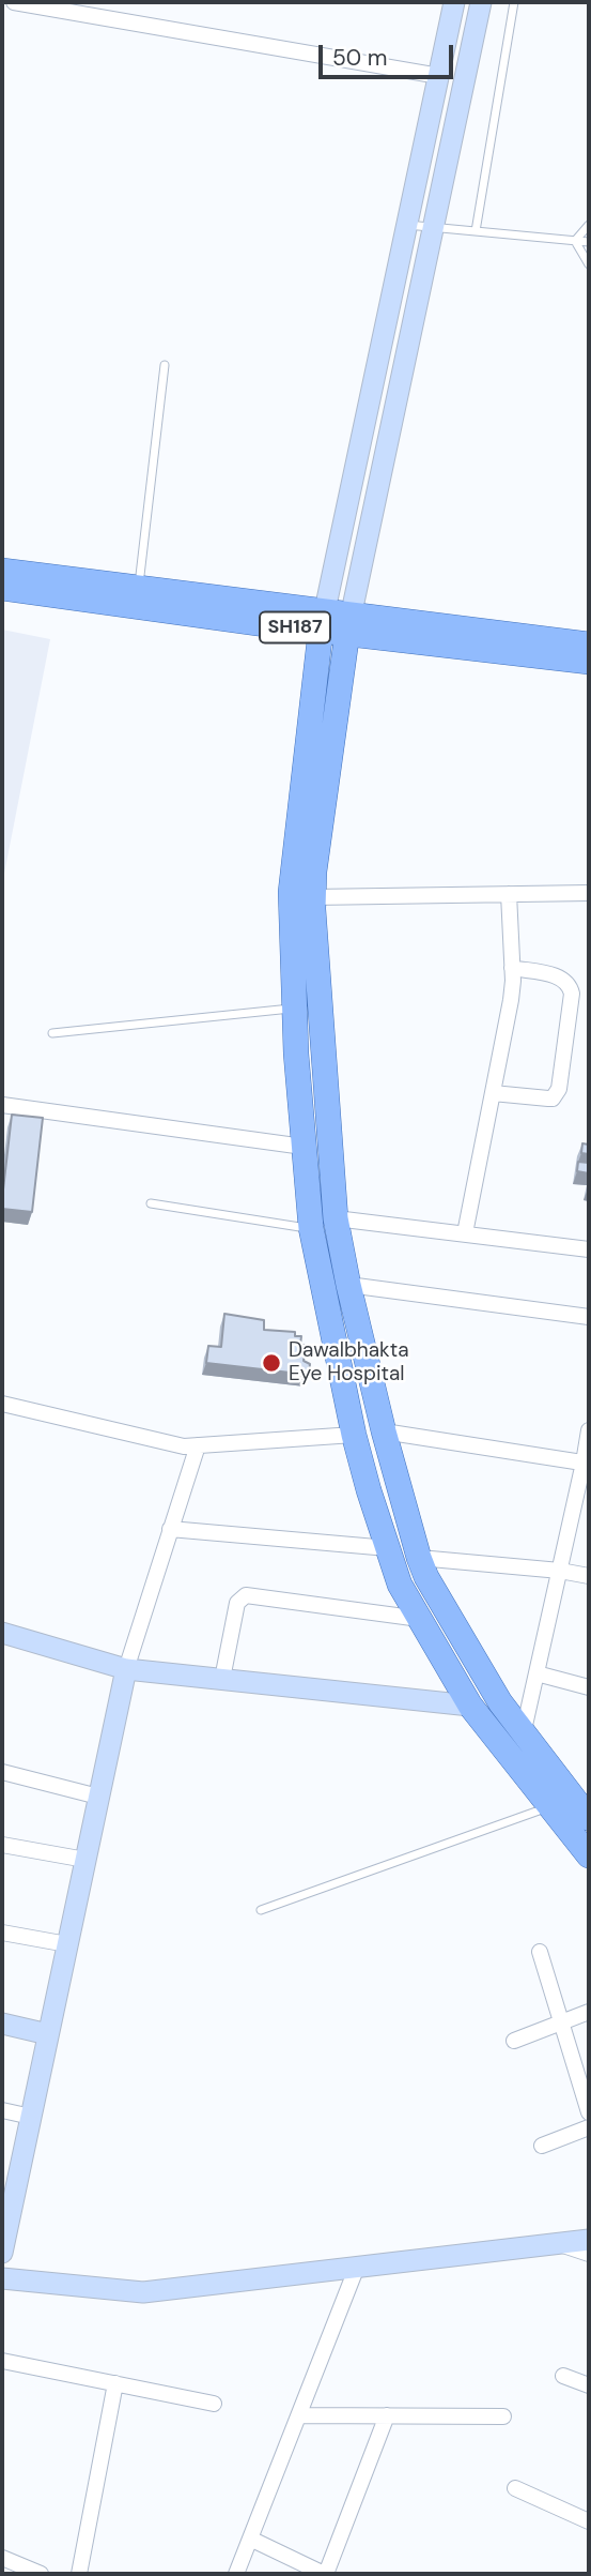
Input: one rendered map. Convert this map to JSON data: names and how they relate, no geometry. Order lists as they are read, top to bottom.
{
  "streets": {
    "main road": ["SH187"]
  },
  "places": ["Dawalbhakta Eye Hospital"],
  "scale_bar": "50 m"
}
